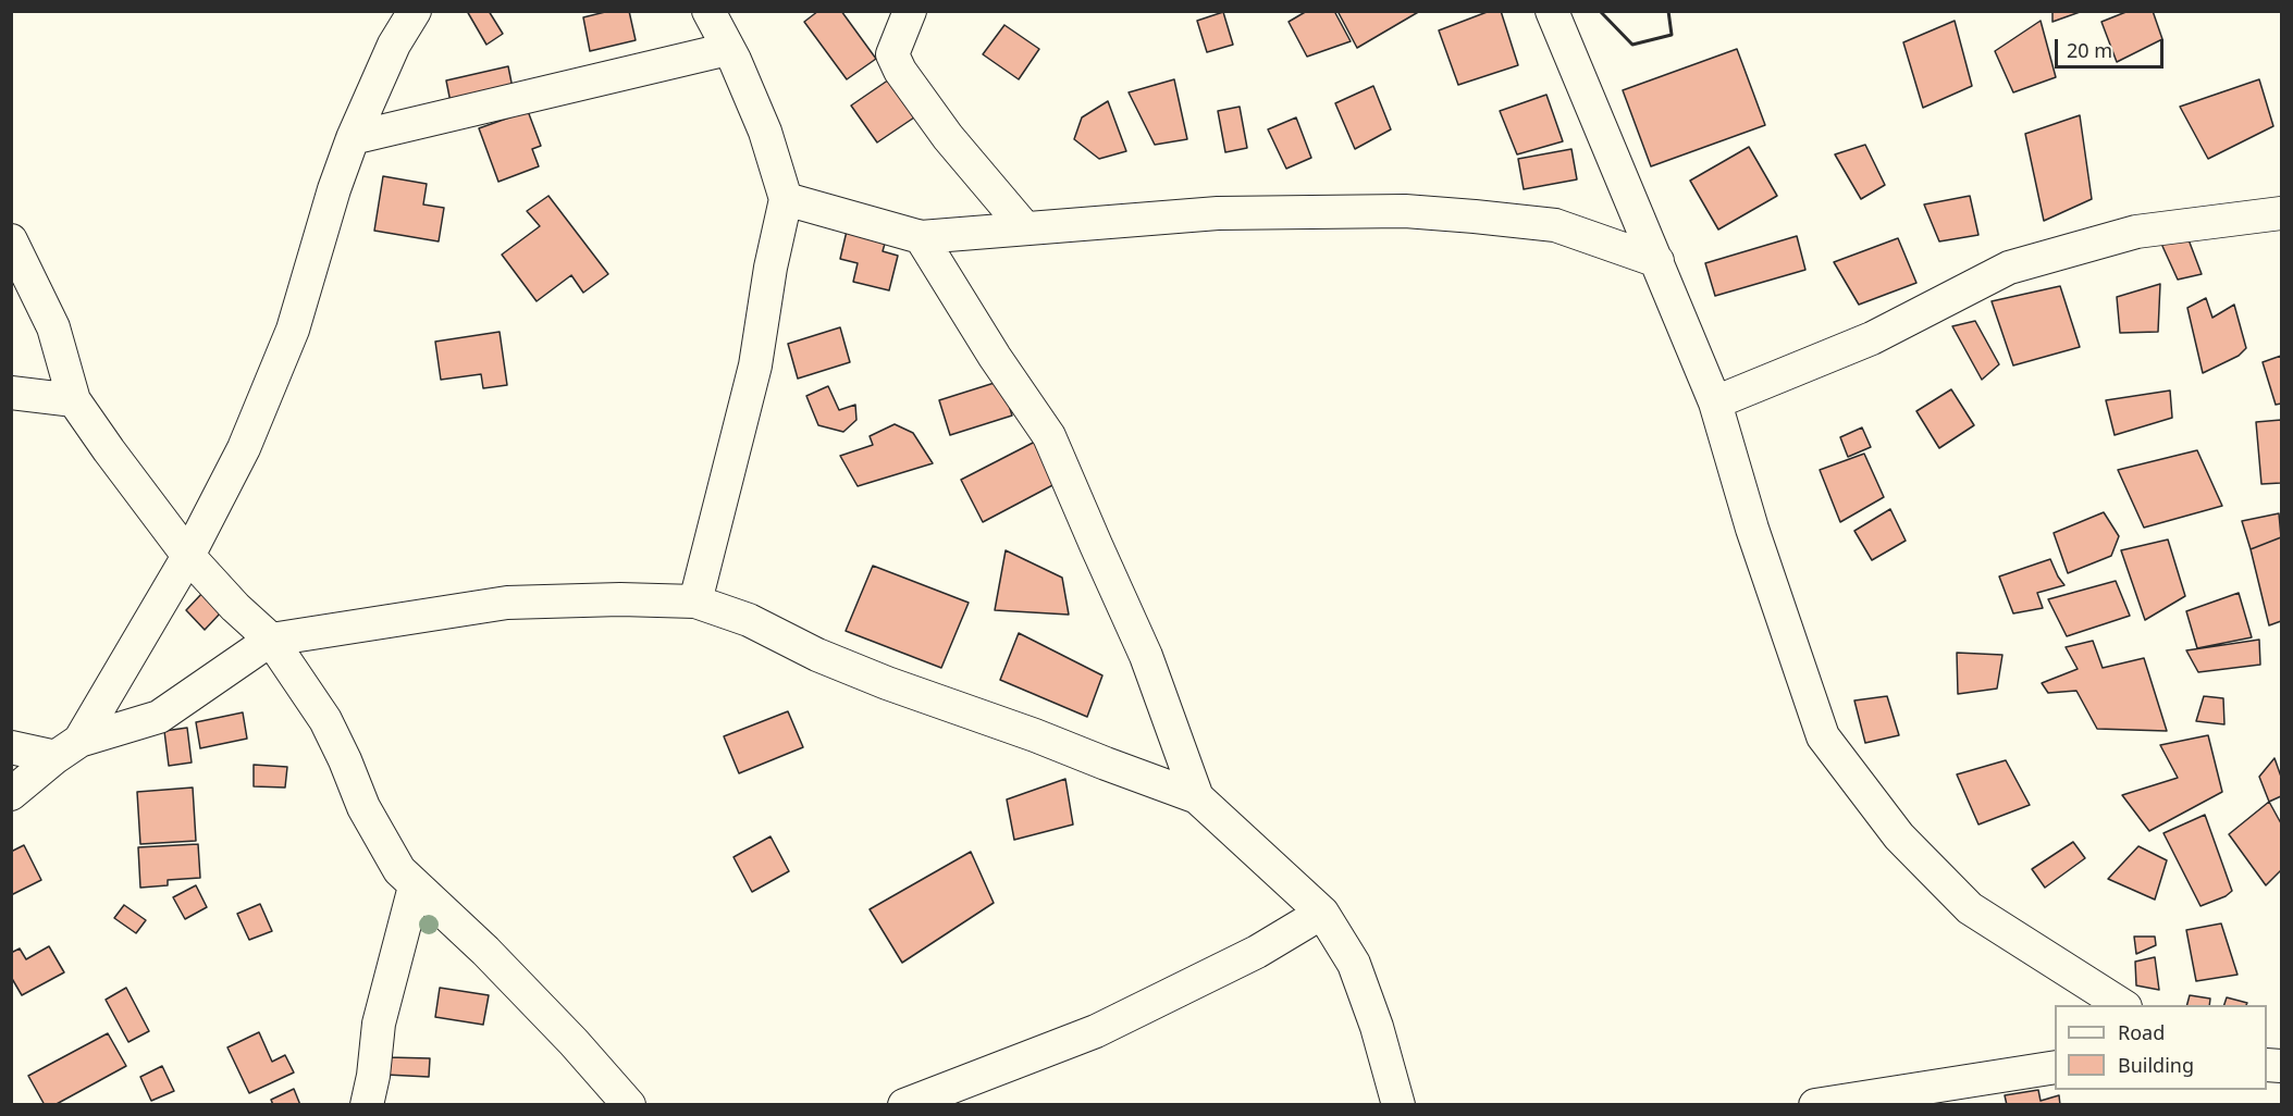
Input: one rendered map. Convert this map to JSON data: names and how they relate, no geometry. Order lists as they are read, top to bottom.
{
  "legend": ["Road", "Building"],
  "scale_bar": "20 m"
}
